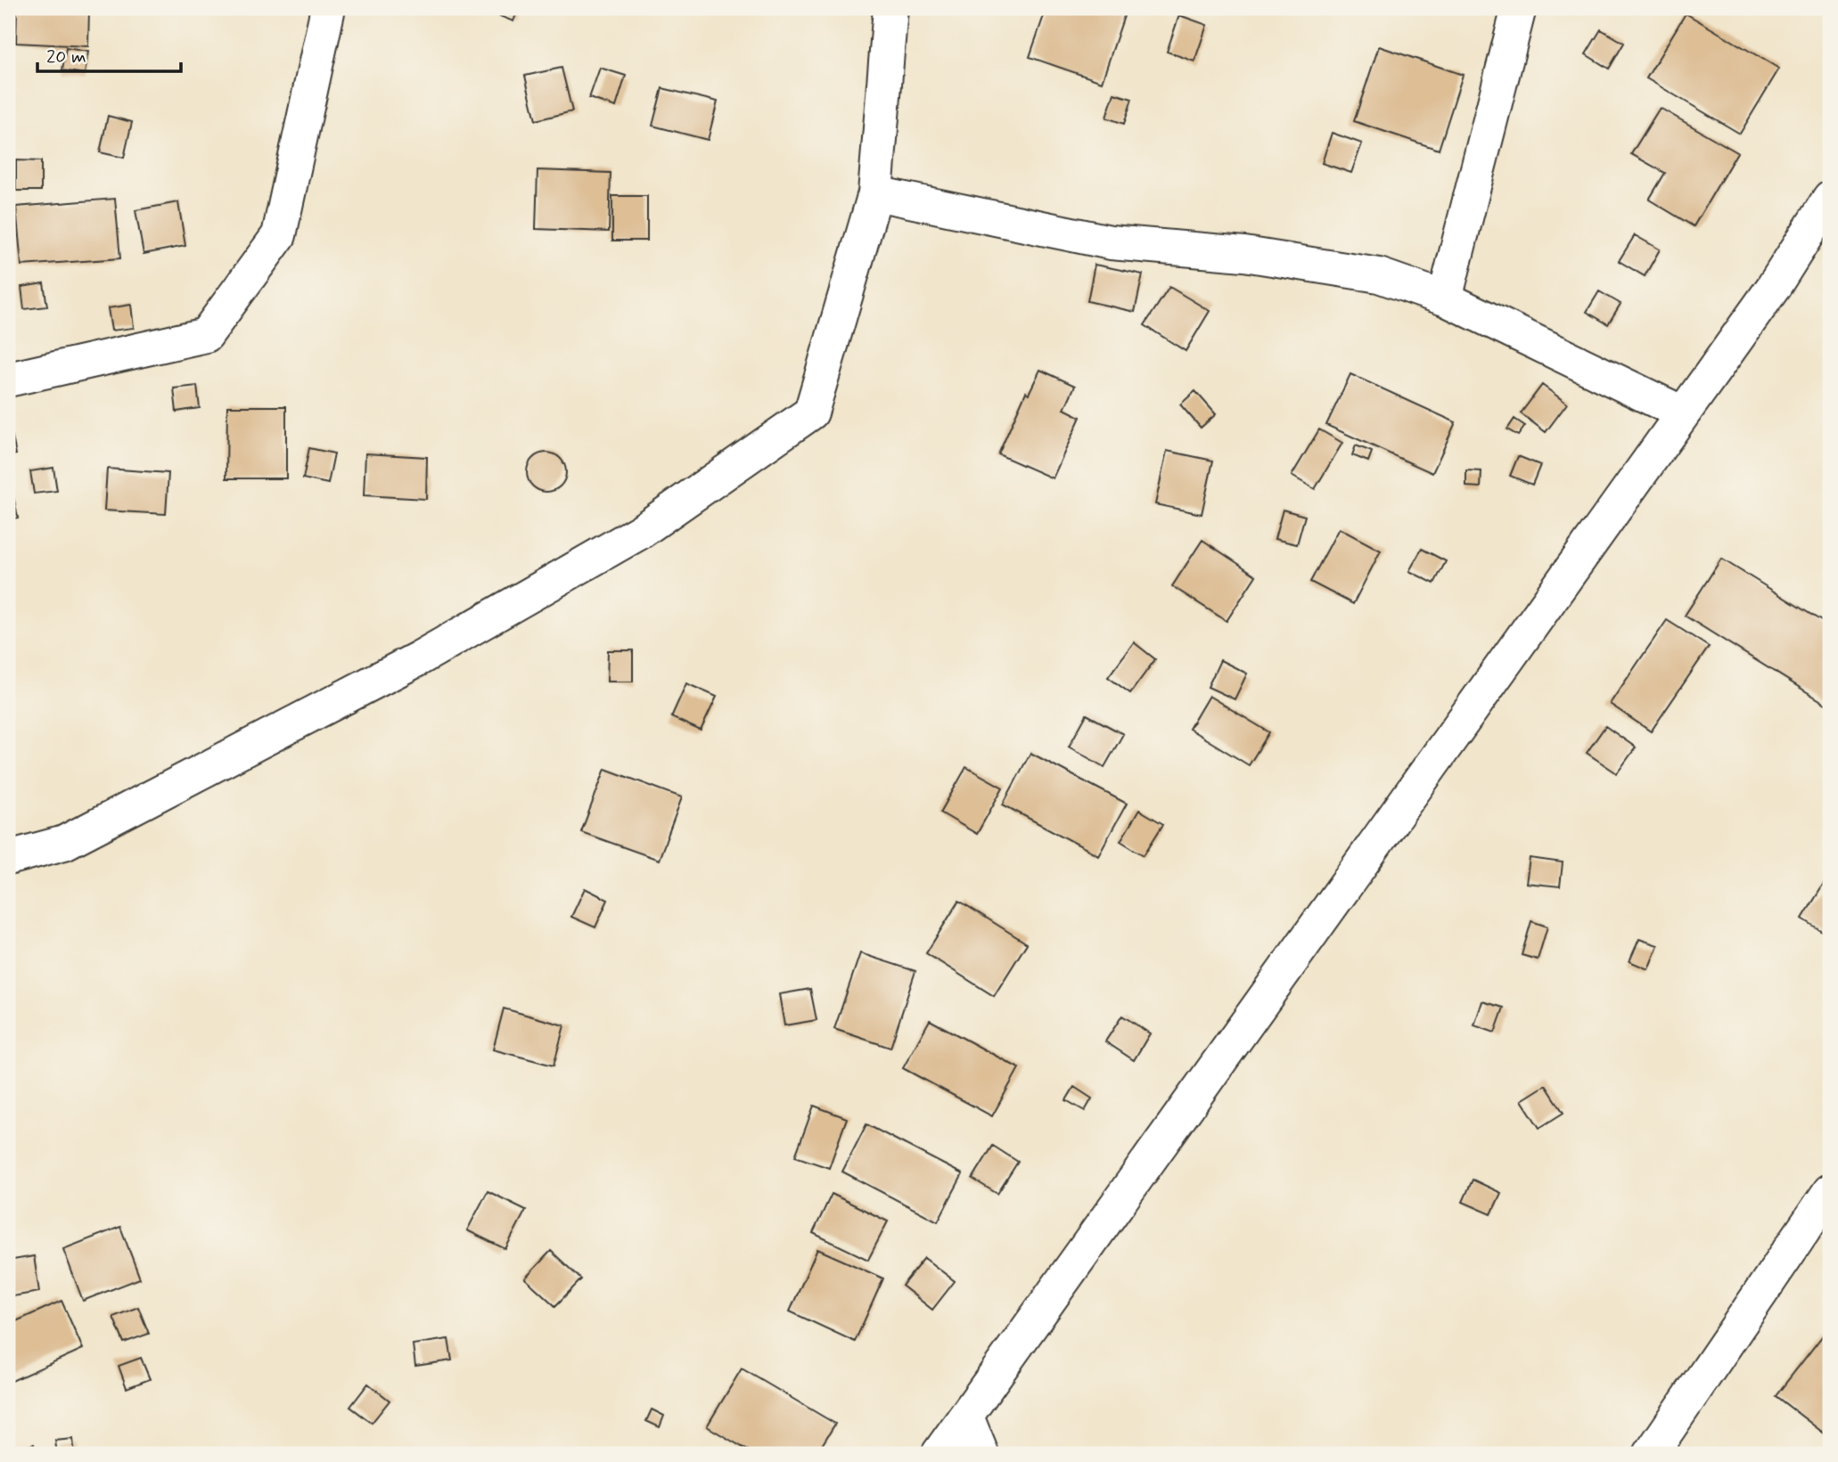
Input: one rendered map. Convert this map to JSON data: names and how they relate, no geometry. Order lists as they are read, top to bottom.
{
  "scale_bar": "20 m"
}
